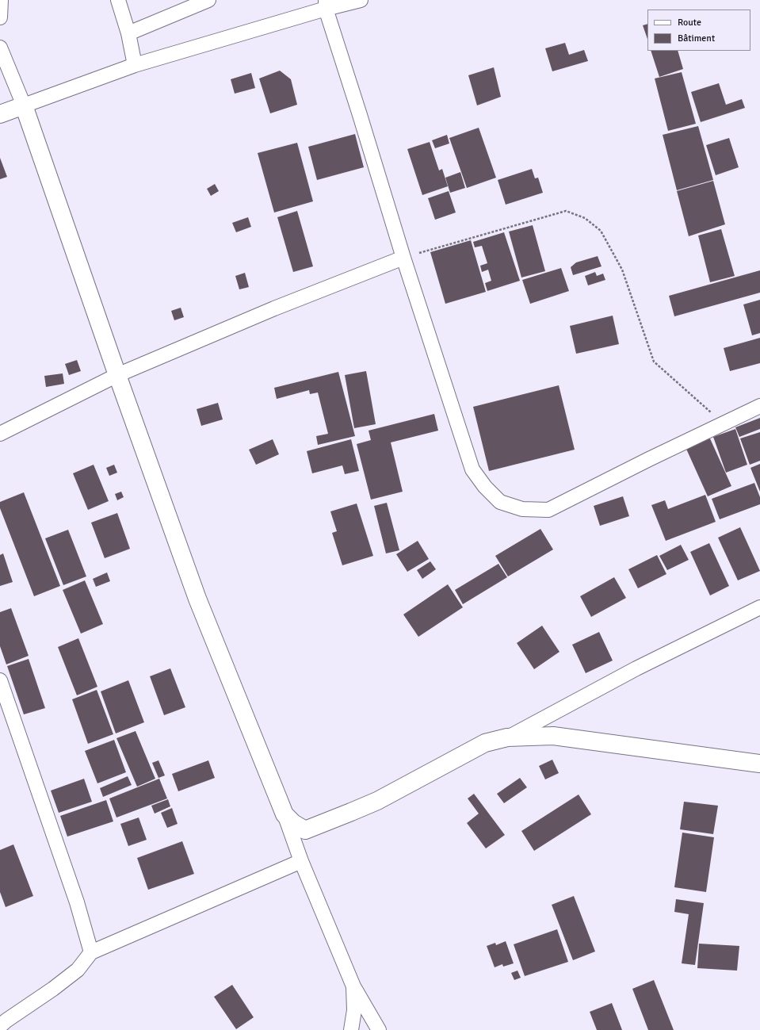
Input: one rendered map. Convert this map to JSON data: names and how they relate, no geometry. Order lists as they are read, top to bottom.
{
  "legend": ["Route", "Bâtiment"]
}
